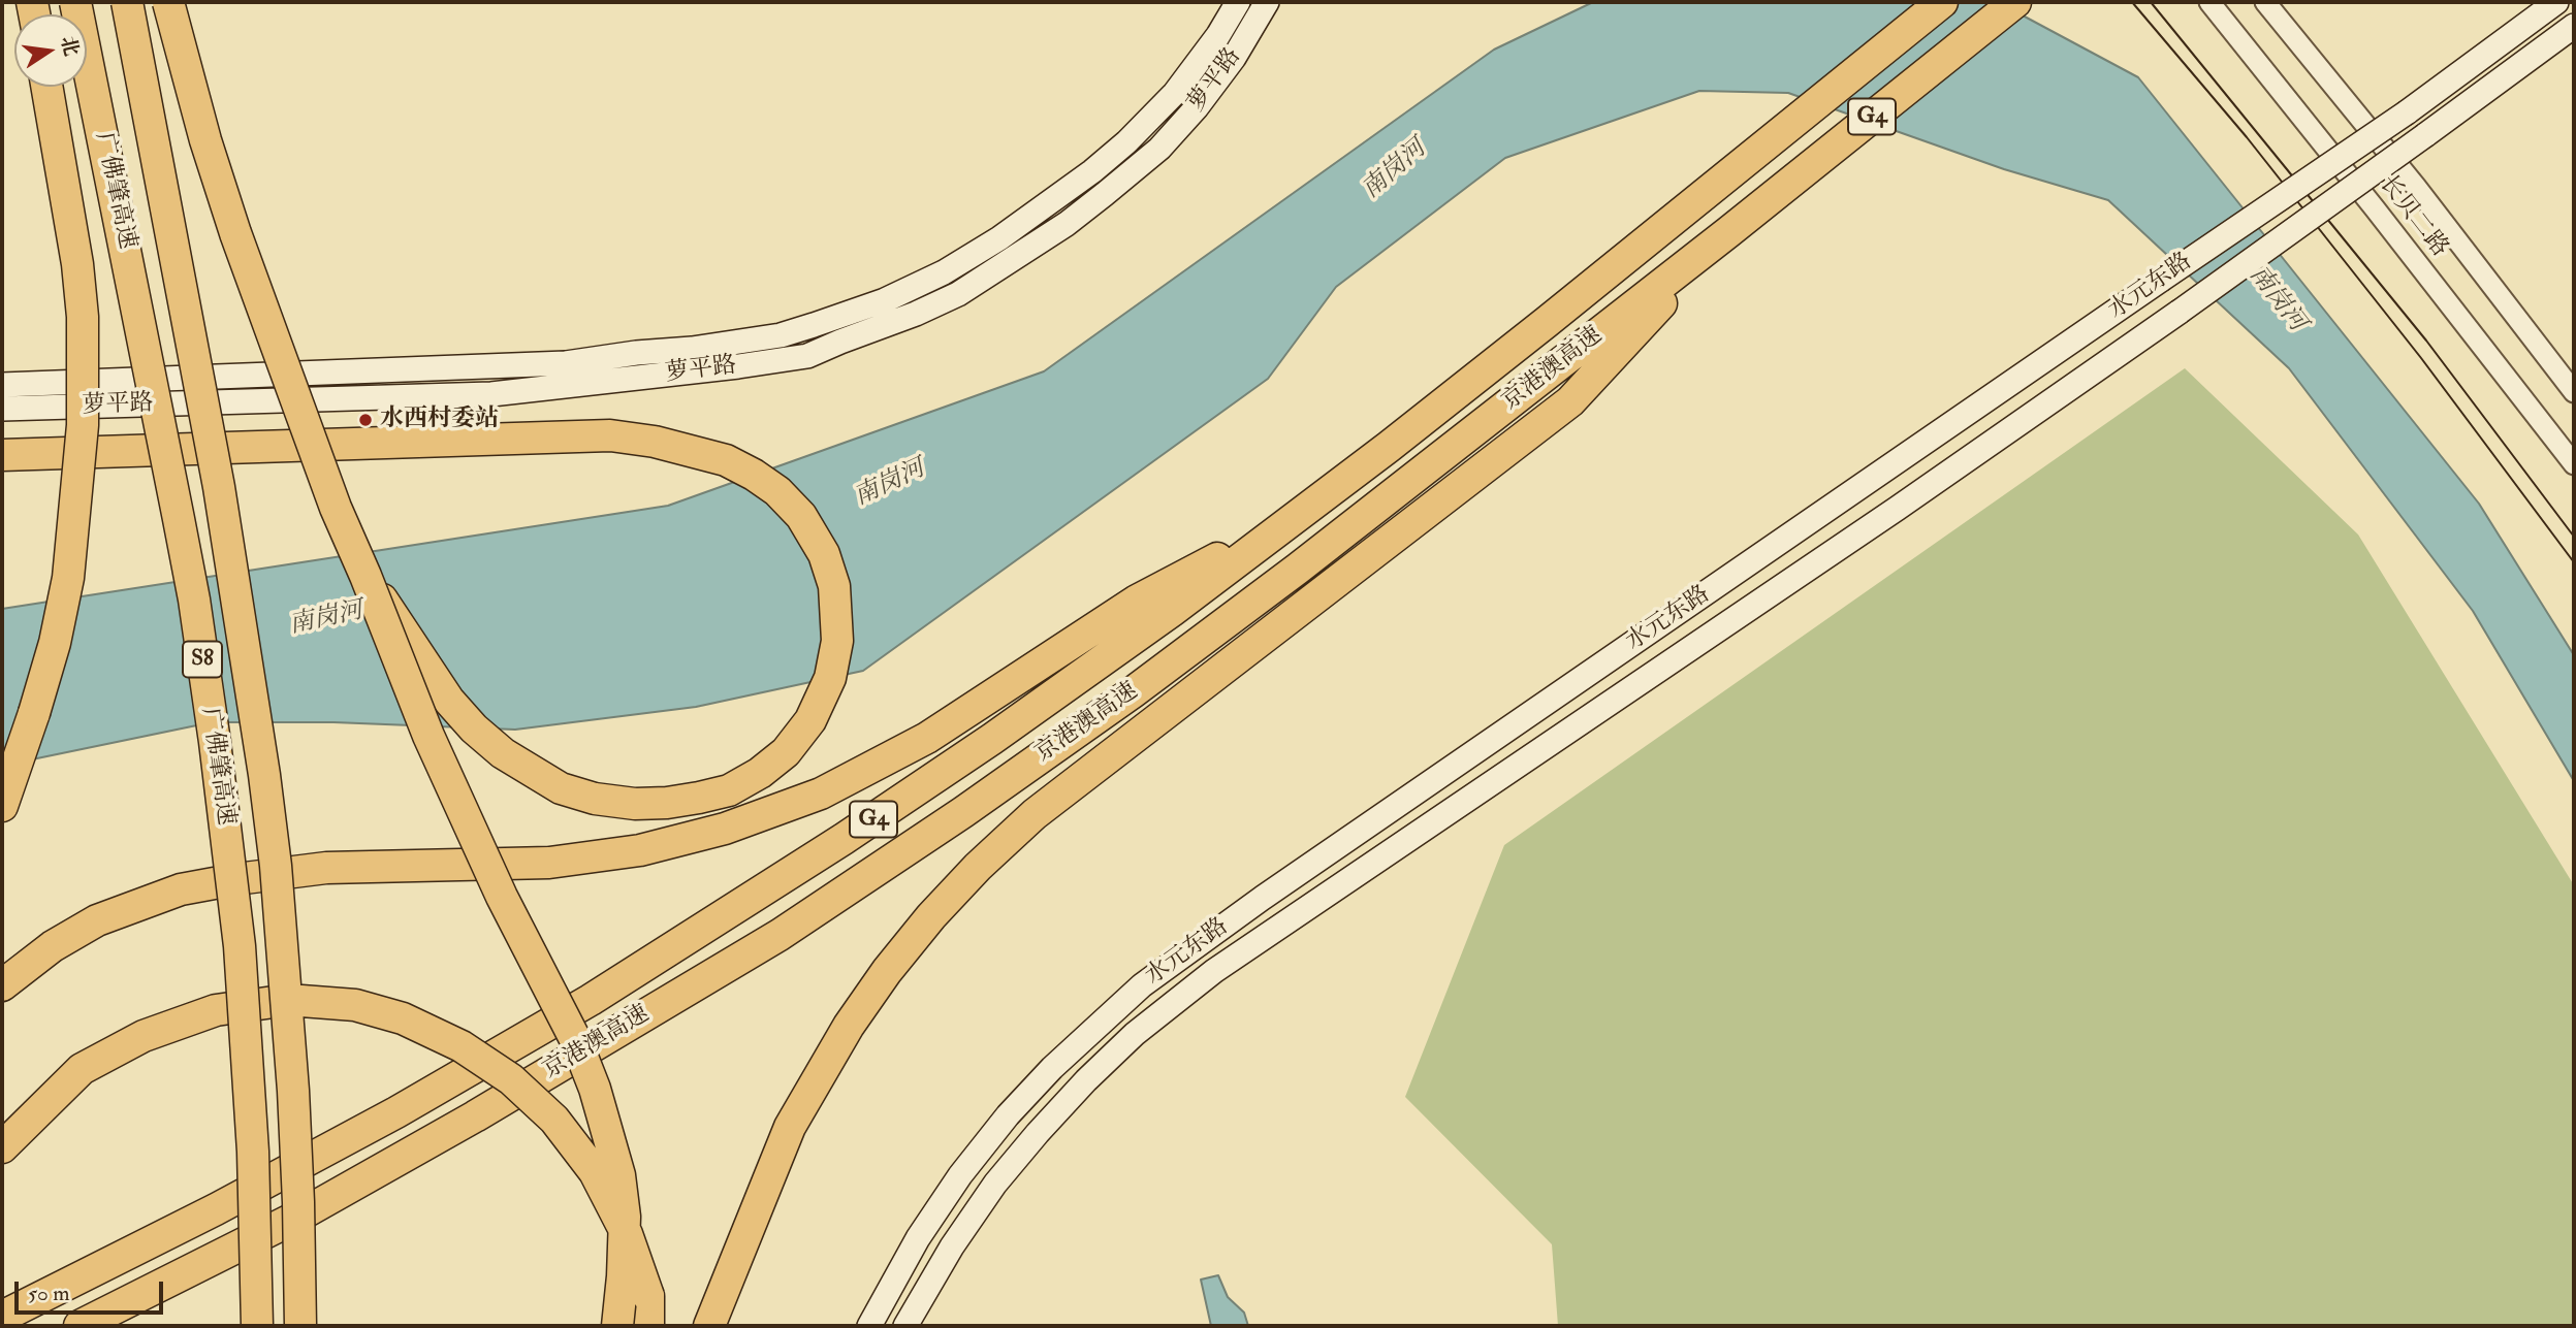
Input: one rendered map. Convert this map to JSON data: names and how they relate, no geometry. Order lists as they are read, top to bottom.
{
  "streets": {
    "highway": [
      "G4",
      "广佛肇高速",
      "京港澳高速",
      "S8"
    ],
    "main road": ["萝平路", "水元东路"],
    "street": ["长贝二路"]
  },
  "water": ["南岗河"],
  "places": ["水西村委站"],
  "scale_bar": "50 m",
  "north": "right"
}
